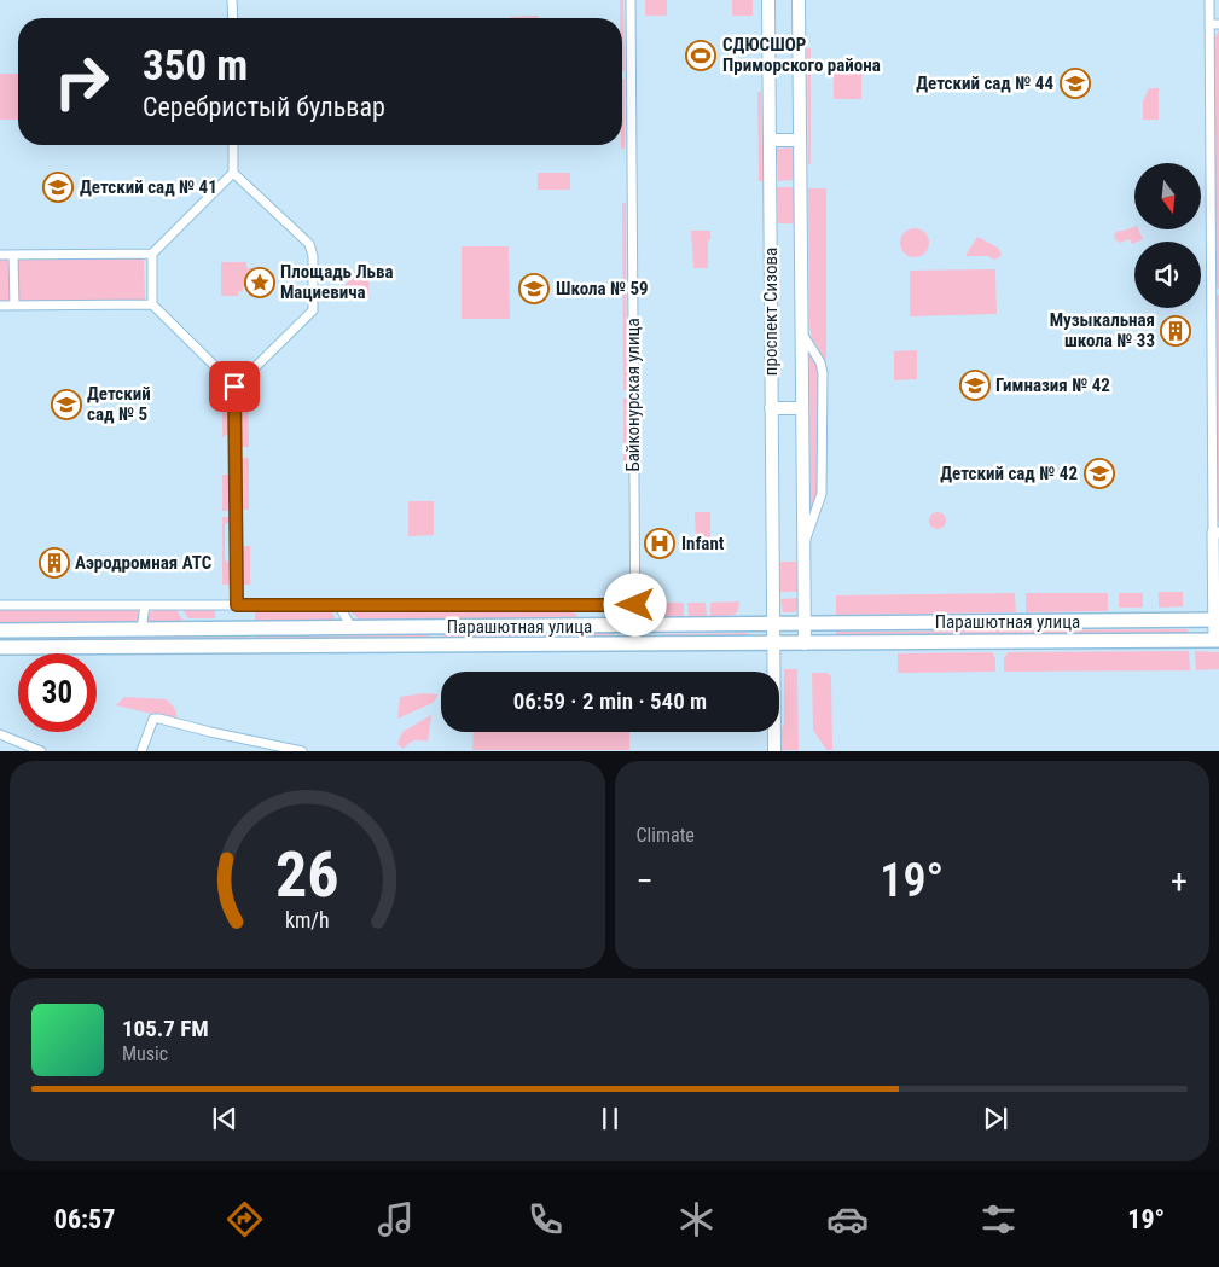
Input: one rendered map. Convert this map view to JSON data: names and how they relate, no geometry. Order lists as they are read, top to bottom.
{
  "streets": {
    "main road": ["проспект Сизова", "Парашютная улица"],
    "street": ["Байконурская улица"]
  },
  "crossings": [
    ["проспект Сизова", "Парашютная улица"],
    ["Байконурская улица", "Парашютная улица"]
  ],
  "places": {
    "sports": ["СДЮСШОР Приморского района"],
    "school or university": [
      "Детский сад № 44",
      "Детский сад № 41",
      "Школа № 59",
      "Гимназия № 42",
      "Детский сад № 5",
      "Детский сад № 42"
    ],
    "place": ["Площадь Льва Мациевича"],
    "building": ["Музыкальная школа № 33", "Аэродромная АТС"],
    "hospital": ["Infant"]
  },
  "north": "bottom",
  "page": {
    "turn": ["350 m", "Серебристый бульвар"],
    "limit": "30",
    "trip": "06:59 · 2 min · 540 m",
    "tile": "Climate",
    "heat": ["−", "19°", "+"],
    "song": ["105.7 FM", "Music"],
    "tabs": ["06:57", "19°"],
    "gauge": ["26", "km/h"]
  }
}
